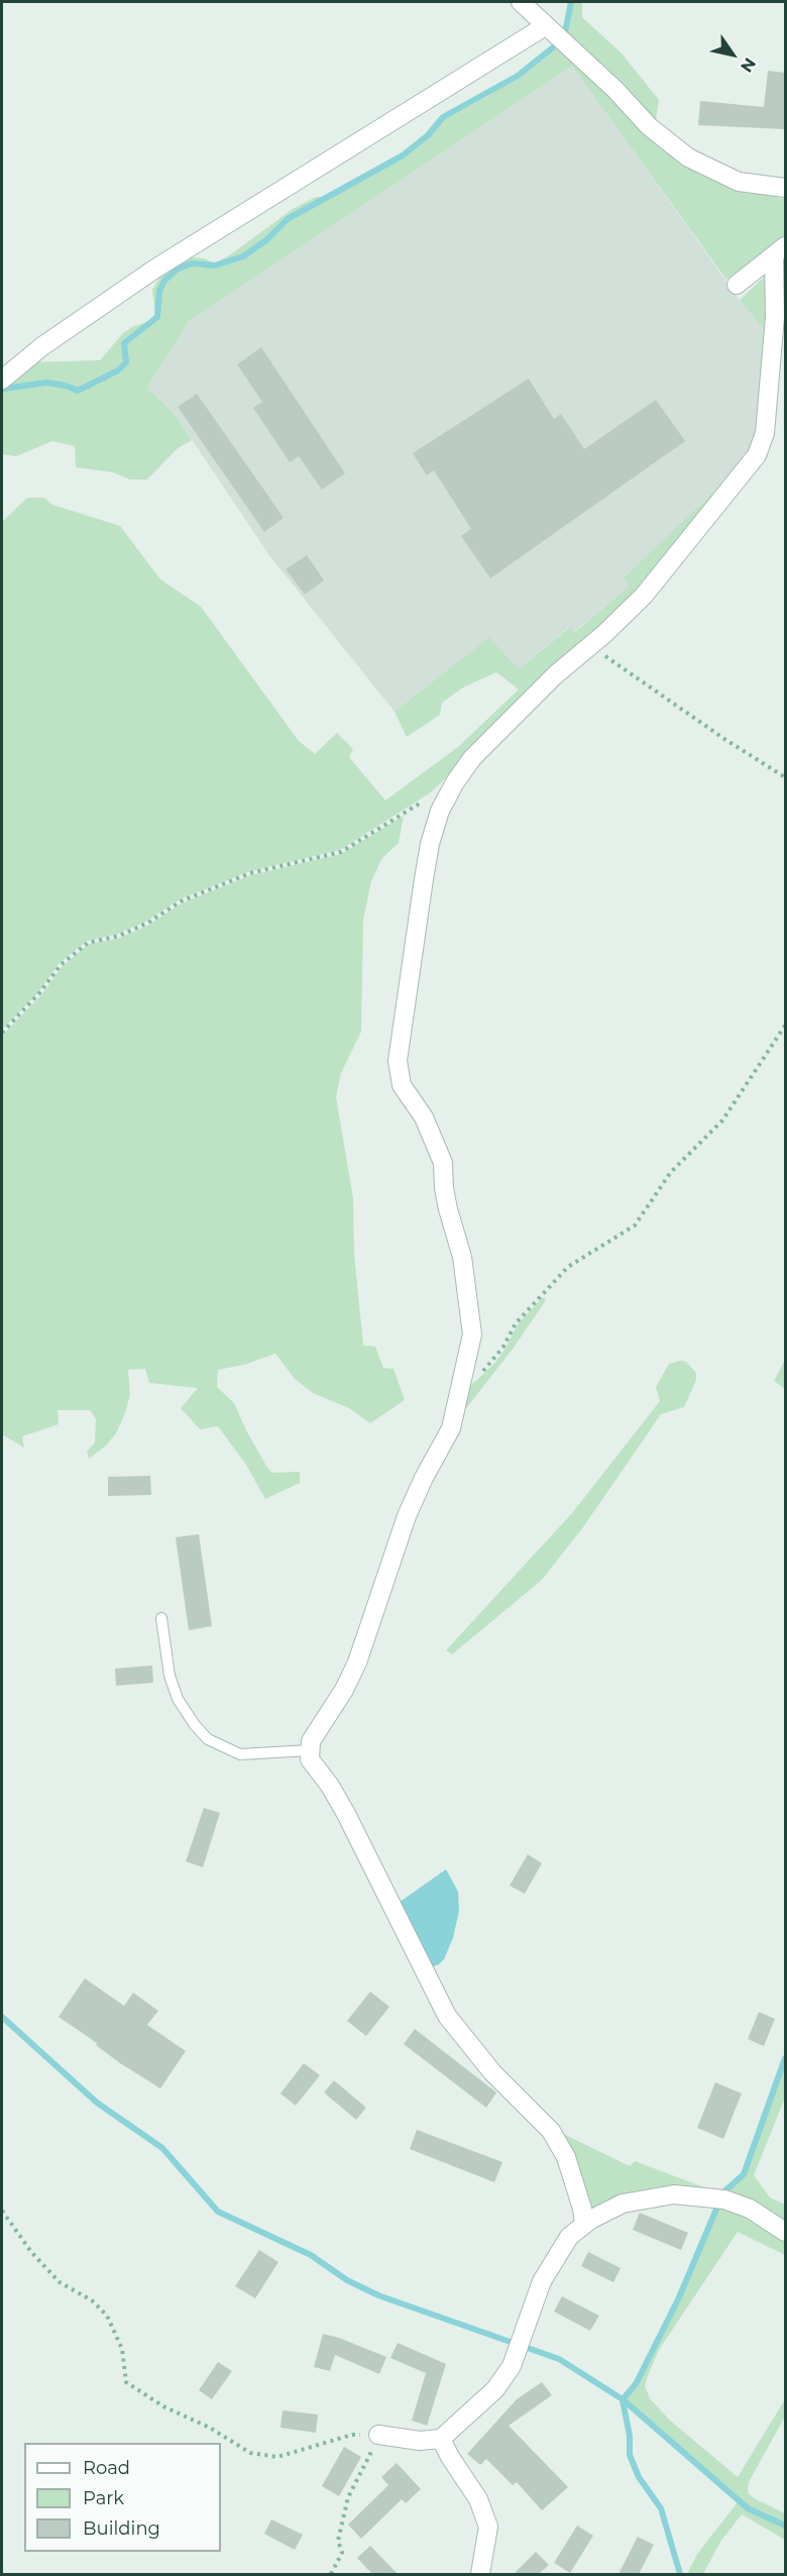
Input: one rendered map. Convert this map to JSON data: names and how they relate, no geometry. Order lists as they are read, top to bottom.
{
  "legend": ["Road", "Park", "Building"],
  "north": "bottom right"
}
